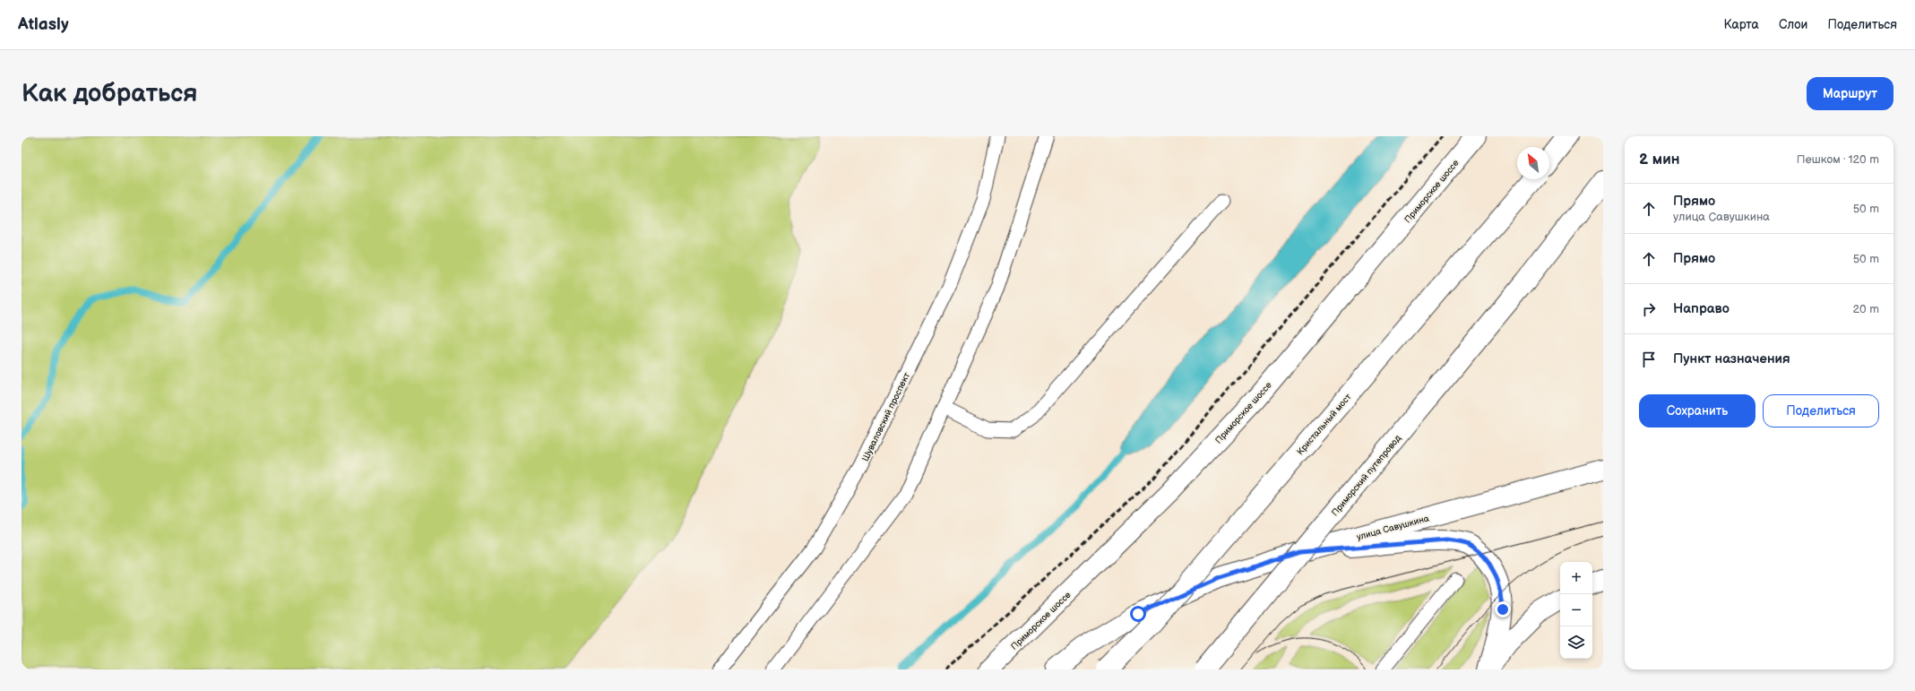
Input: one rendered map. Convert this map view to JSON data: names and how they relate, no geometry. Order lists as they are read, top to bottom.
{
  "streets": {
    "main road": [
      "Приморское шоссе",
      "Кристальный мост",
      "Приморский путепровод",
      "улица Савушкина"
    ],
    "lane": ["Шуваловский проспект"]
  },
  "north": "top left",
  "page": {
    "header": "Atlasly",
    "nav": ["Карта", "Слои", "Поделиться"],
    "buttons": [
      "Маршрут",
      ["Сохранить", "Поделиться"]
    ],
    "title": "Как добраться",
    "heading": ["2 мин", "Пешком · 120 m"],
    "list": [
      ["Прямо", "улица Савушкина", "50 m"],
      ["Прямо", "50 m"],
      ["Направо", "20 m"],
      "Пункт назначения"
    ],
    "map_buttons": ["+", "−"]
  }
}
